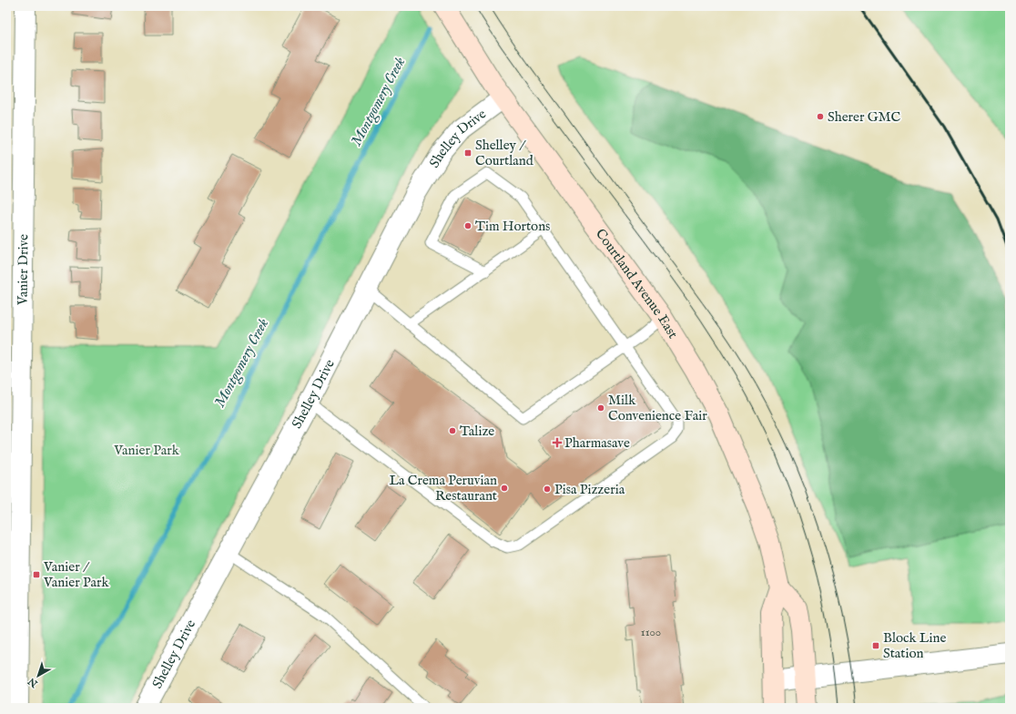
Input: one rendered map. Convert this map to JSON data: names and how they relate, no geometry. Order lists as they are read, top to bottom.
{
  "streets": {
    "main road": ["Courtland Avenue East"],
    "street": ["Shelley Drive", "Vanier Drive"]
  },
  "crossings": [
    ["Shelley Drive", "Courtland Avenue East"]
  ],
  "water": ["Montgomery Creek"],
  "parks": ["Vanier Park"],
  "places": {
    "other": [
      "Sherer GMC",
      "Tim Hortons",
      "Milk Convenience Fair",
      "Talize",
      "La Crema Peruvian Restaurant",
      "Pisa Pizzeria"
    ],
    "transit": ["Shelley / Courtland", "Vanier / Vanier Park", "Block Line Station"],
    "health": ["Pharmasave"]
  },
  "house_numbers": ["1100"],
  "north": "bottom left"
}
